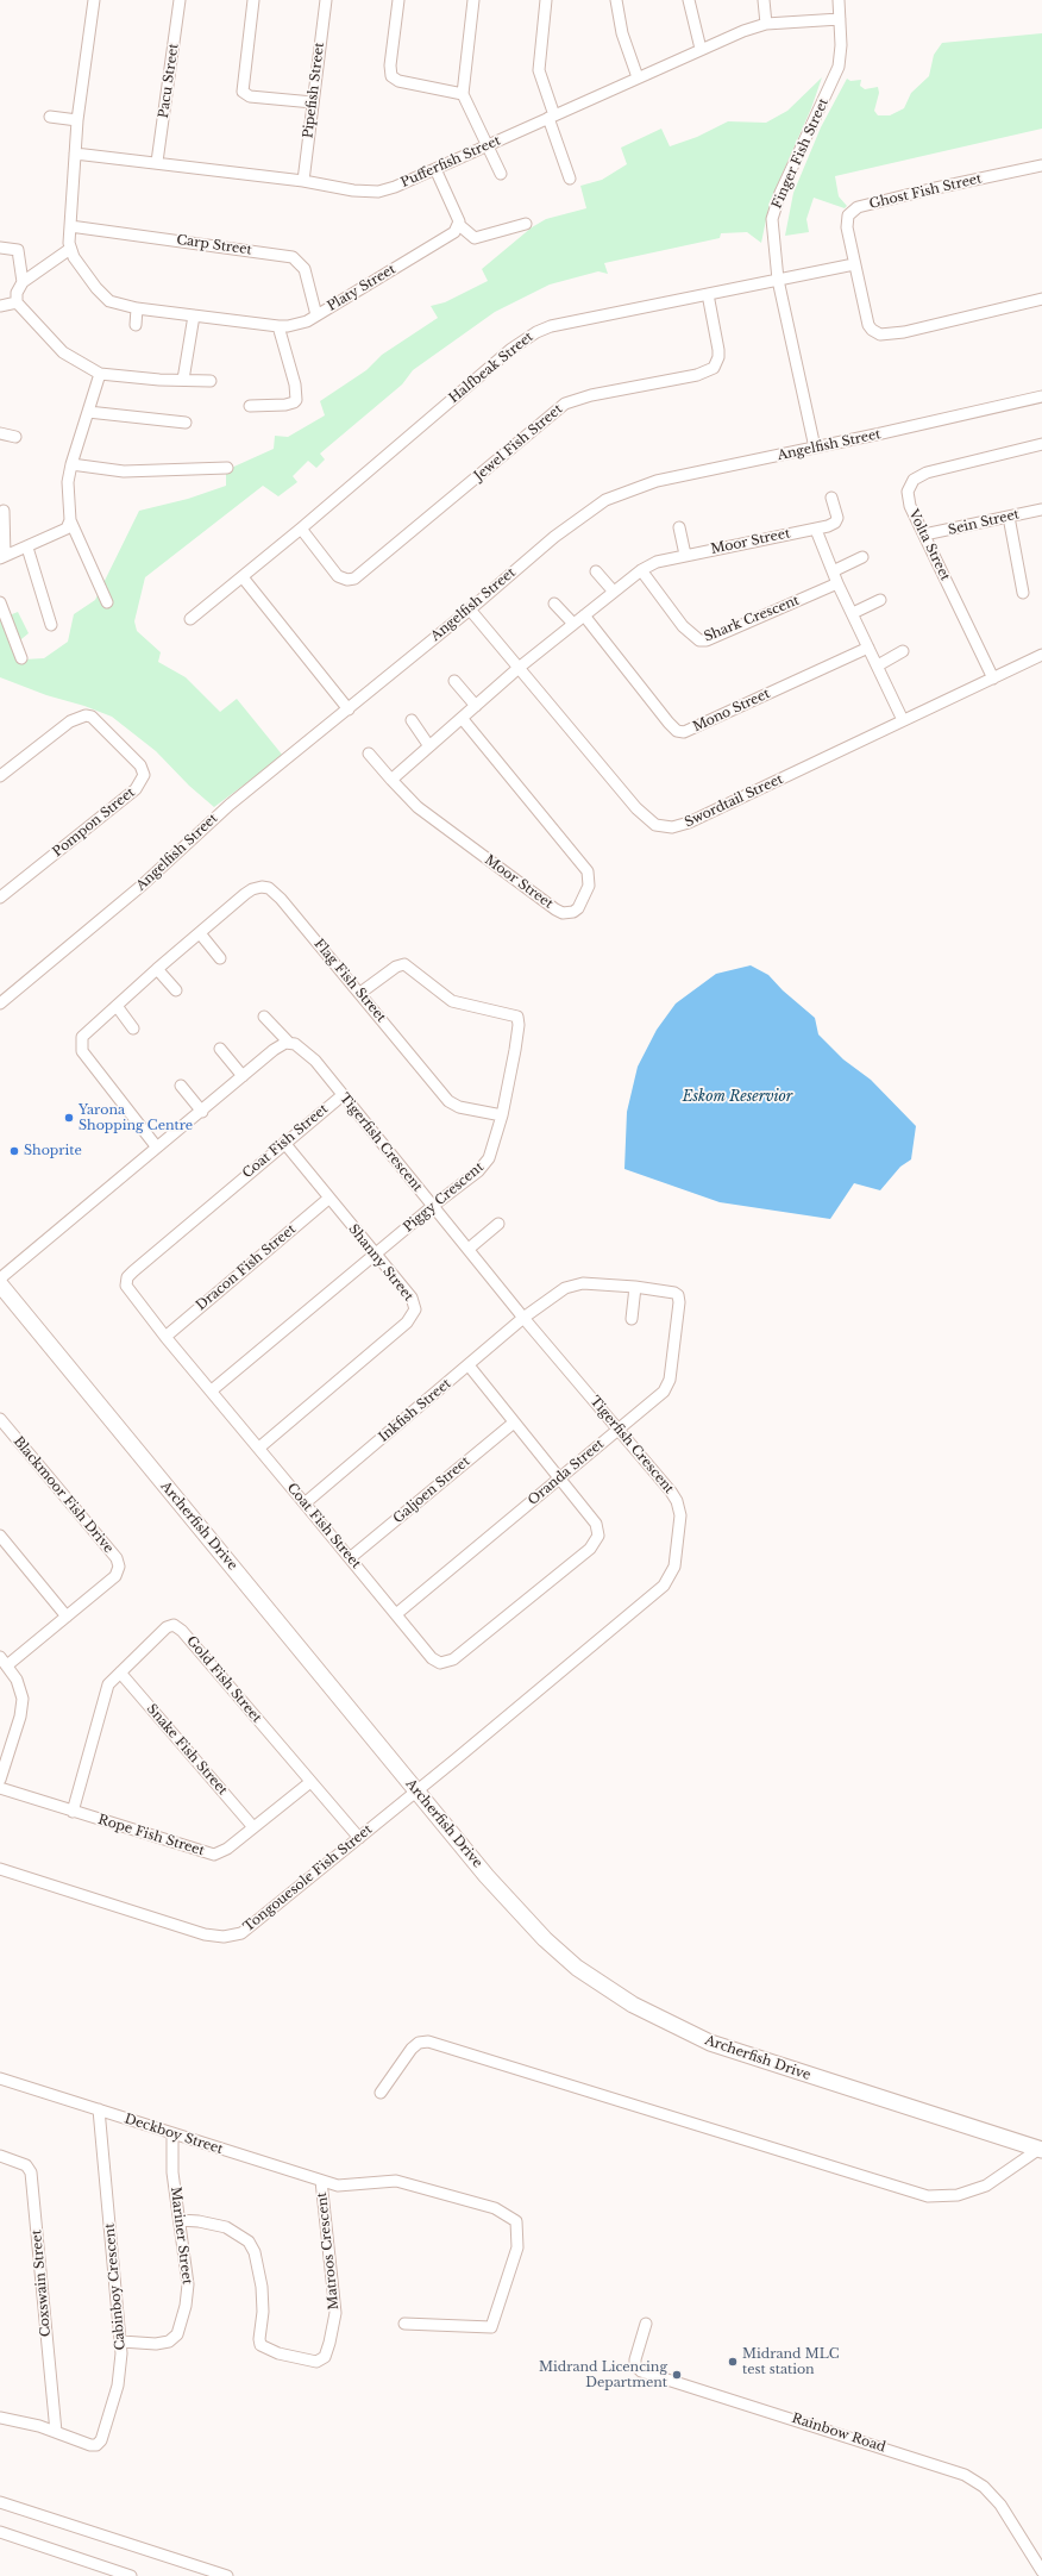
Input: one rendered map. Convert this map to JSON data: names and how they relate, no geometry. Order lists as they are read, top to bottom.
{
  "streets": {
    "street": [
      "Pacu Street",
      "Pipefish Street",
      "Finger Fish Street",
      "Pufferfish Street",
      "Ghost Fish Street",
      "Carp Street",
      "Platy Street",
      "Halfbeak Street",
      "Jewel Fish Street",
      "Angelfish Street",
      "Sein Street",
      "Moor Street",
      "Volta Street",
      "Shark Crescent",
      "Mono Street",
      "Swordtail Street",
      "Pompon Street",
      "Flag Fish Street",
      "Coat Fish Street",
      "Tigerfish Crescent",
      "Piggy Crescent",
      "Shanny Street",
      "Dracon Fish Street",
      "Inkfish Street",
      "Oranda Street",
      "Galjoen Street",
      "Blackmoor Fish Drive",
      "Archerfish Drive",
      "Gold Fish Street",
      "Snake Fish Street",
      "Rope Fish Street",
      "Tongouesole Fish Street",
      "Deckboy Street",
      "Mariner Street",
      "Matroos Crescent",
      "Coxswain Street",
      "Cabinboy Crescent",
      "Rainbow Road"
    ]
  },
  "crossings": [
    ["Pacu Street", "Pufferfish Street"],
    ["Pipefish Street", "Pufferfish Street"],
    ["Finger Fish Street", "Pufferfish Street"],
    ["Finger Fish Street", "Halfbeak Street"],
    ["Finger Fish Street", "Angelfish Street"],
    ["Pufferfish Street", "Platy Street"],
    ["Ghost Fish Street", "Halfbeak Street"],
    ["Carp Street", "Platy Street"],
    ["Halfbeak Street", "Jewel Fish Street"],
    ["Angelfish Street", "Swordtail Street"],
    ["Sein Street", "Volta Street"],
    ["Moor Street", "Shark Crescent"],
    ["Moor Street", "Mono Street"],
    ["Moor Street", "Swordtail Street"],
    ["Volta Street", "Swordtail Street"],
    ["Flag Fish Street", "Piggy Crescent"],
    ["Coat Fish Street", "Tigerfish Crescent"],
    ["Coat Fish Street", "Piggy Crescent"],
    ["Coat Fish Street", "Shanny Street"],
    ["Coat Fish Street", "Dracon Fish Street"],
    ["Coat Fish Street", "Inkfish Street"],
    ["Coat Fish Street", "Oranda Street"],
    ["Coat Fish Street", "Galjoen Street"],
    ["Tigerfish Crescent", "Piggy Crescent"],
    ["Tigerfish Crescent", "Inkfish Street"],
    ["Tigerfish Crescent", "Oranda Street"],
    ["Tigerfish Crescent", "Archerfish Drive"],
    ["Tigerfish Crescent", "Tongouesole Fish Street"],
    ["Piggy Crescent", "Shanny Street"],
    ["Shanny Street", "Dracon Fish Street"],
    ["Inkfish Street", "Oranda Street"],
    ["Archerfish Drive", "Tongouesole Fish Street"],
    ["Gold Fish Street", "Snake Fish Street"],
    ["Gold Fish Street", "Rope Fish Street"],
    ["Gold Fish Street", "Tongouesole Fish Street"],
    ["Snake Fish Street", "Rope Fish Street"],
    ["Deckboy Street", "Mariner Street"],
    ["Deckboy Street", "Matroos Crescent"],
    ["Deckboy Street", "Cabinboy Crescent"],
    ["Mariner Street", "Matroos Crescent"],
    ["Mariner Street", "Cabinboy Crescent"],
    ["Coxswain Street", "Cabinboy Crescent"]
  ],
  "water": ["Eskom Reservior"],
  "places": [
    "Yarona Shopping Centre",
    "Shoprite",
    "Midrand MLC test station",
    "Midrand Licencing Department"
  ]
}
